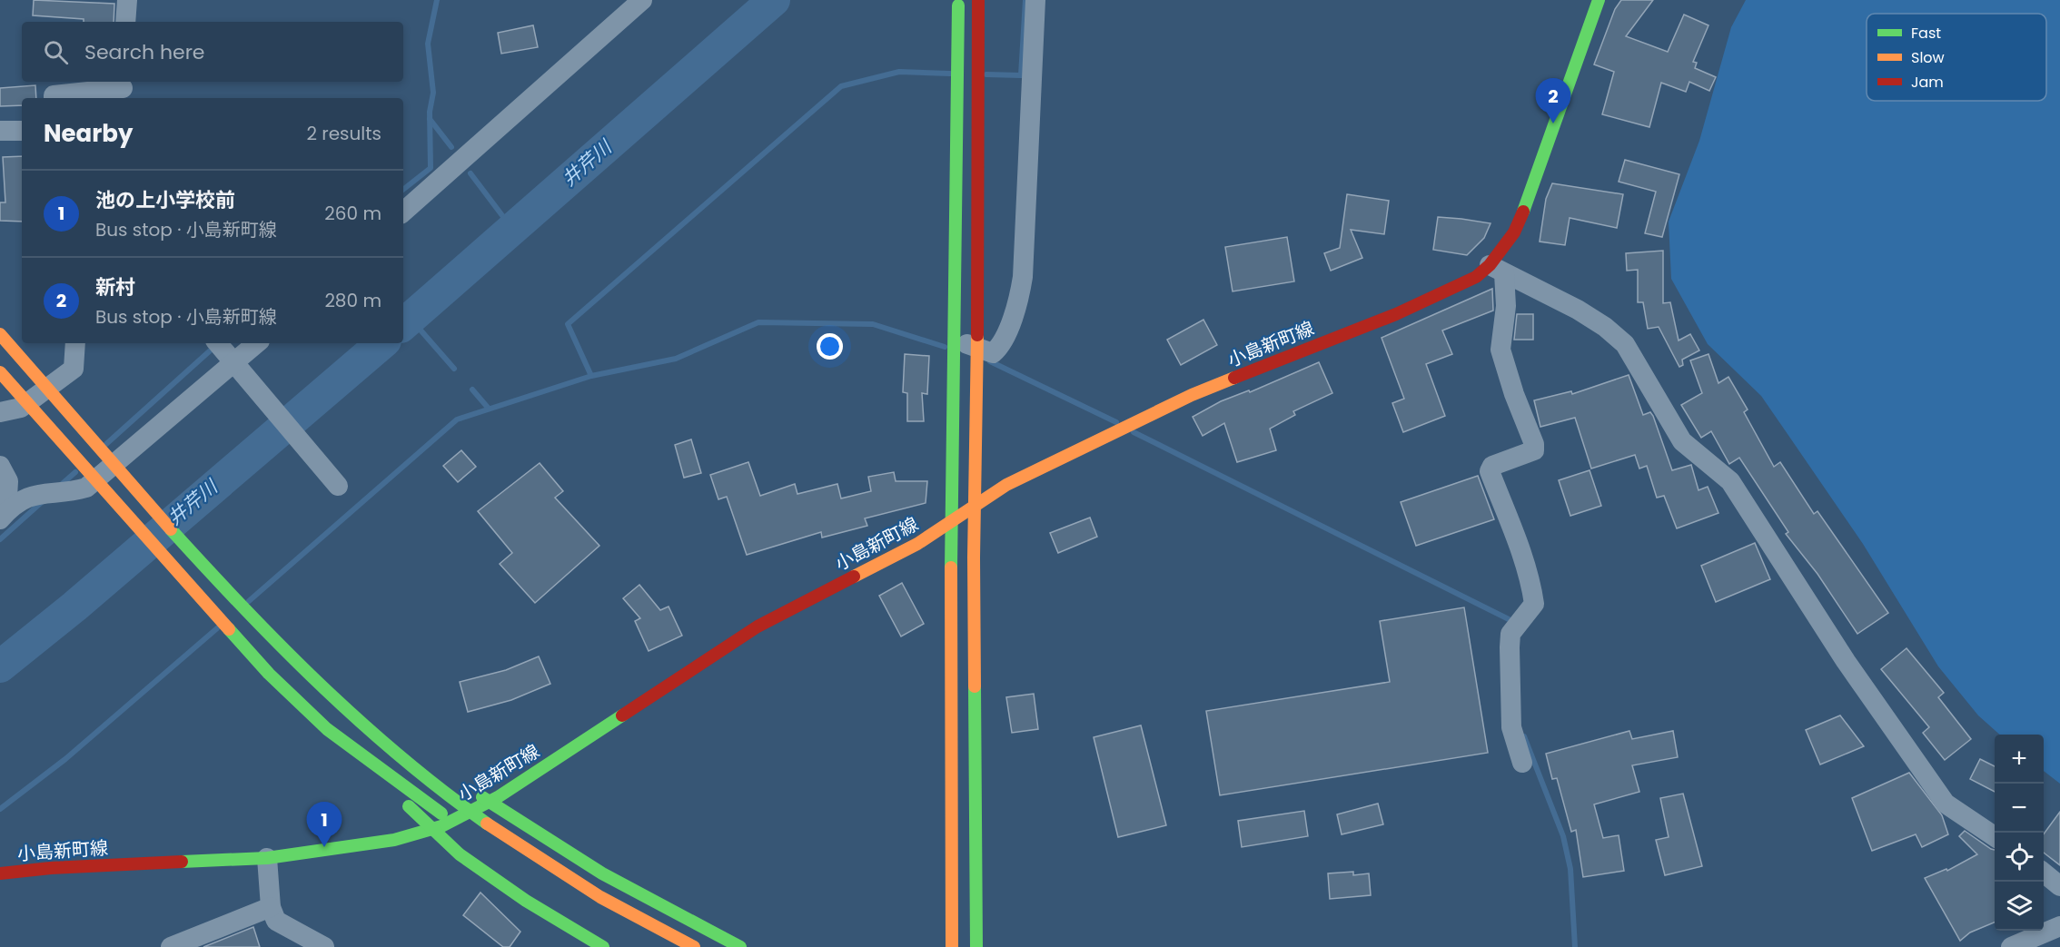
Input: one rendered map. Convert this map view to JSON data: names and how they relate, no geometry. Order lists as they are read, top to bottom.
{
  "streets": {
    "main road": ["小島新町線"]
  },
  "water": ["井芹川"],
  "legend": ["Fast", "Slow", "Jam"],
  "page": {
    "search": "Search here",
    "pins": ["2", "1"],
    "heading": ["Nearby", "2 results"],
    "list": [
      {
        "mark": "1",
        "name": "池の上小学校前",
        "note": "Bus stop · 小島新町線",
        "value": "260 m"
      },
      {
        "mark": "2",
        "name": "新村",
        "note": "Bus stop · 小島新町線",
        "value": "280 m"
      }
    ],
    "map_buttons": ["+", "−"]
  }
}
